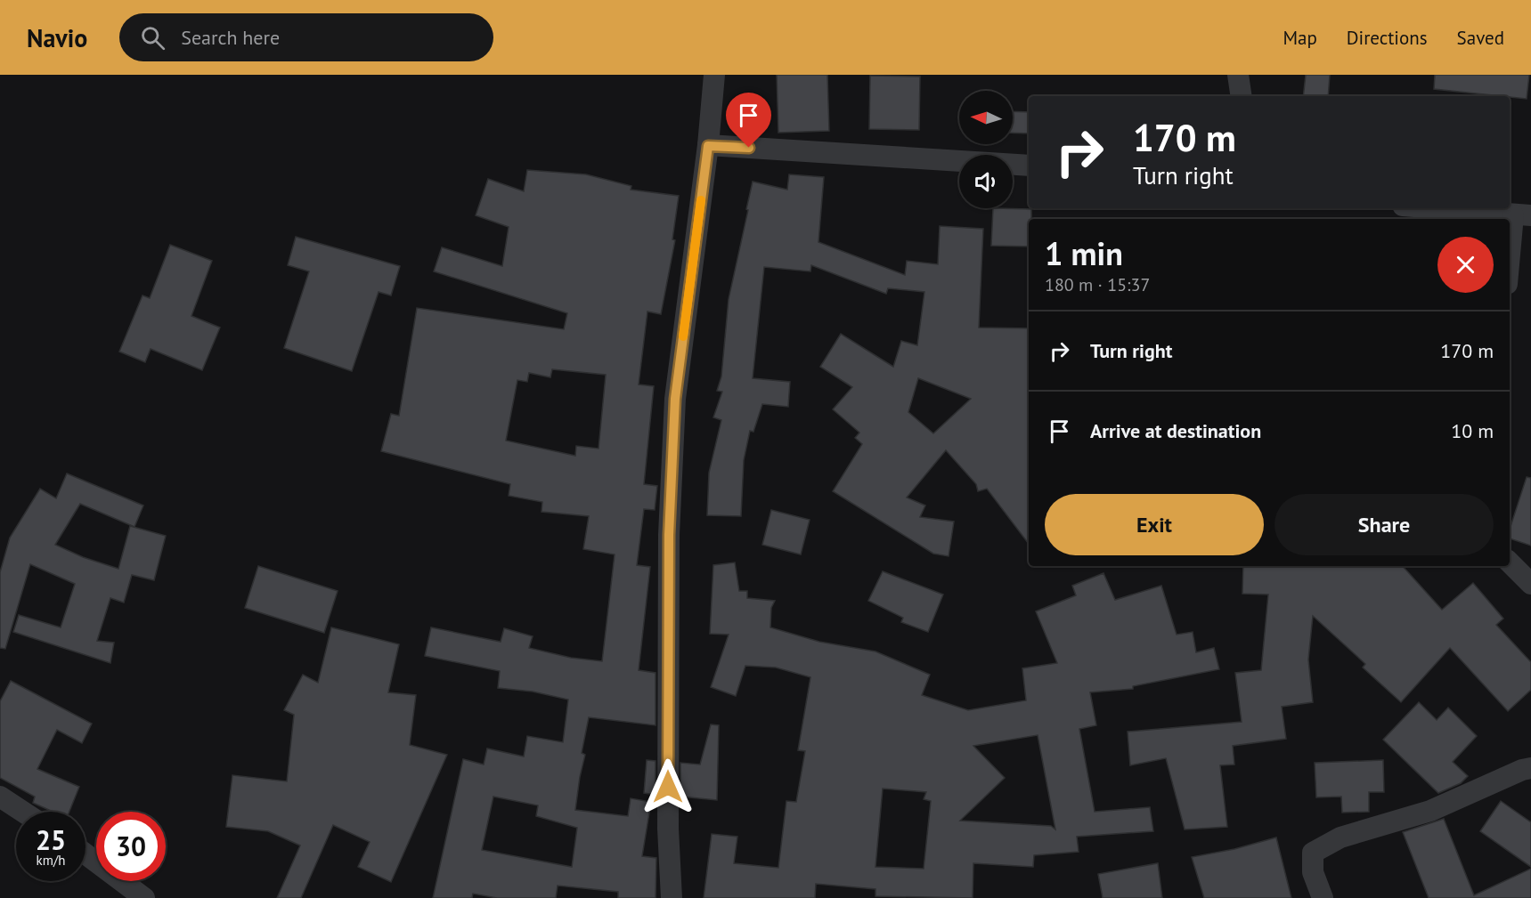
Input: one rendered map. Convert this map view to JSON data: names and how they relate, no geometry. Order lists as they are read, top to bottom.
{
  "north": "left",
  "page": {
    "header": "Navio",
    "search": "Search here",
    "nav": ["Map", "Directions", "Saved"],
    "turn": ["170 m", "Turn right"],
    "heading": ["1 min", "180 m · 15:37"],
    "list": [
      {
        "name": "Turn right",
        "value": "170 m"
      },
      {
        "name": "Arrive at destination",
        "value": "10 m"
      }
    ],
    "buttons": ["Exit", "Share"],
    "speed": "25 km/h",
    "limit": "30"
  }
}
